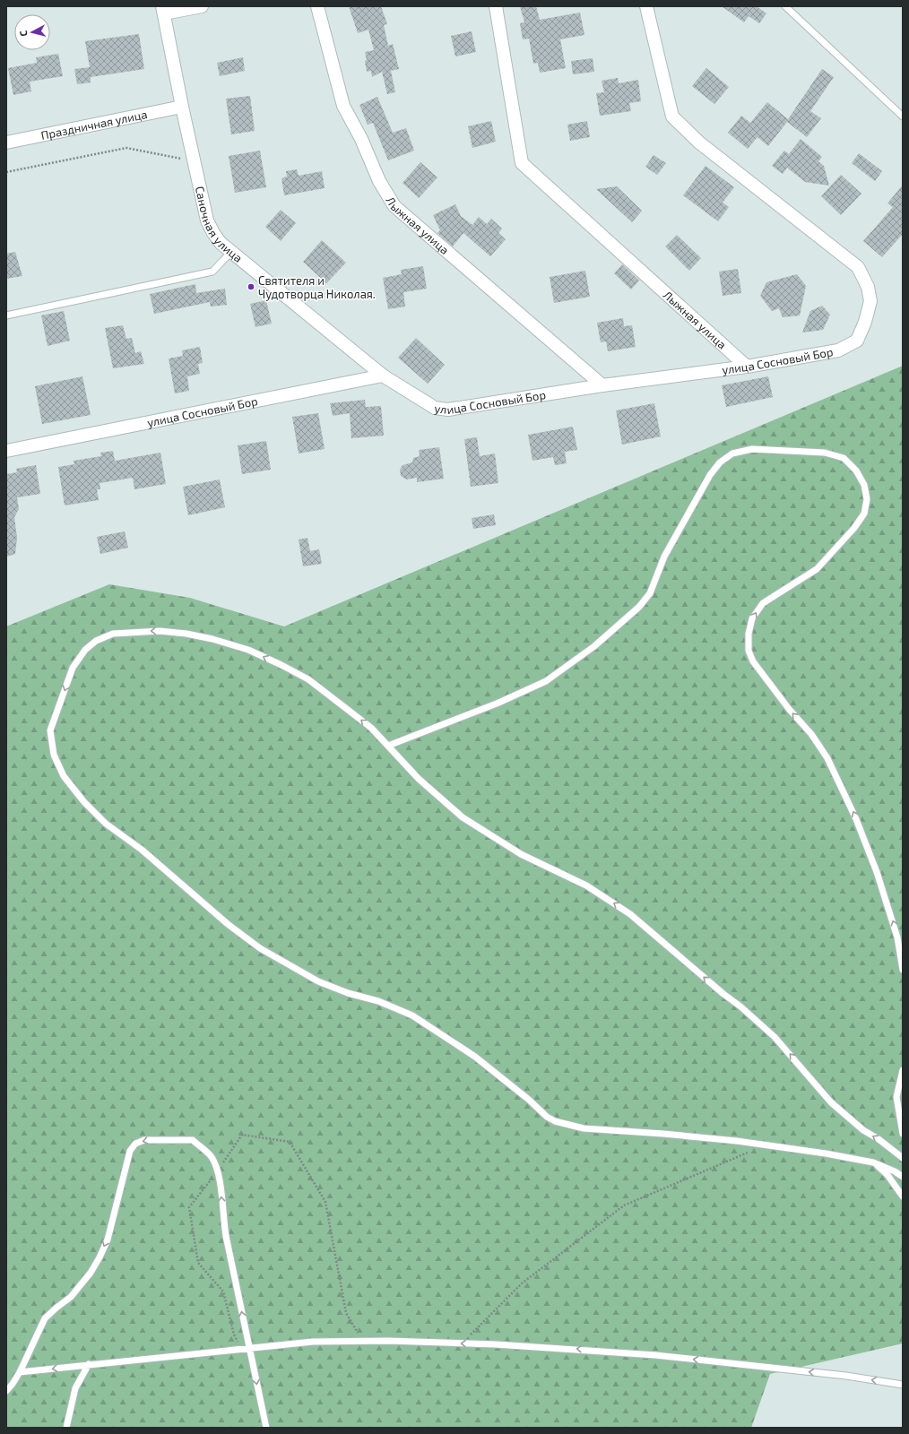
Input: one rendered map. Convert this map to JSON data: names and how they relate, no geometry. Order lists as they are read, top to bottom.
{
  "streets": {
    "street": [
      "Праздничная улица",
      "Саночная улица",
      "Лыжная улица",
      "улица Сосновый Бор"
    ]
  },
  "crossings": [
    ["Праздничная улица", "Саночная улица"],
    ["Саночная улица", "улица Сосновый Бор"],
    ["Лыжная улица", "улица Сосновый Бор"]
  ],
  "places": ["Святителя и Чудотворца Николая."],
  "north": "left"
}
